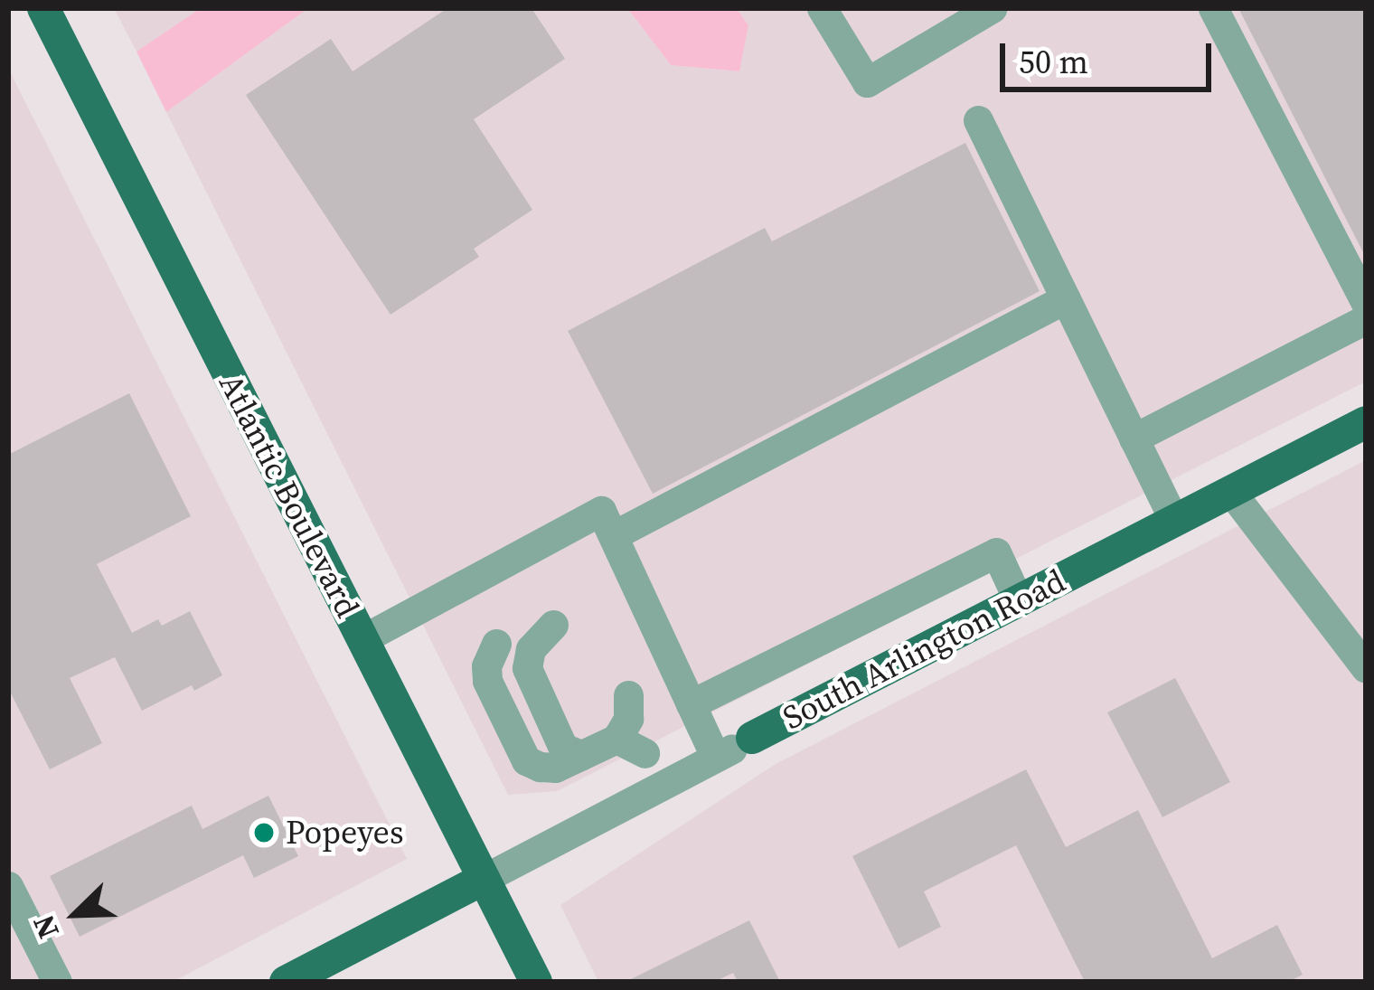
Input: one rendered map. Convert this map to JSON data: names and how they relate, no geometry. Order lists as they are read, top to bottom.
{
  "streets": {
    "main road": ["Atlantic Boulevard", "South Arlington Road"]
  },
  "crossings": [
    ["Atlantic Boulevard", "South Arlington Road"]
  ],
  "places": ["Popeyes"],
  "scale_bar": "50 m",
  "north": "bottom left"
}
